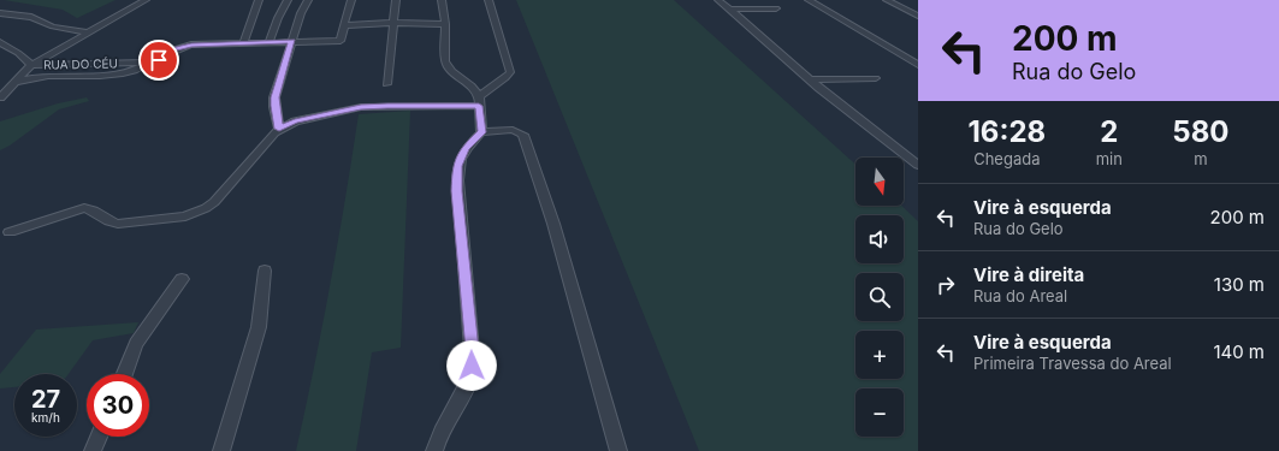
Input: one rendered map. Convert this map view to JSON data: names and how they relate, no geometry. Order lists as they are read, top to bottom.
{
  "streets": {
    "street": ["RUA DO CÉU"]
  },
  "north": "bottom",
  "page": {
    "turn": ["200 m", "Rua do Gelo"],
    "eta": [
      "16:28",
      "Chegada",
      "2",
      "min",
      "580",
      "m"
    ],
    "map_buttons": ["+", "−"],
    "list": [
      {
        "name": "Vire à esquerda",
        "note": "Rua do Gelo",
        "value": "200 m"
      },
      {
        "name": "Vire à direita",
        "note": "Rua do Areal",
        "value": "130 m"
      },
      {
        "name": "Vire à esquerda",
        "note": "Primeira Travessa do Areal",
        "value": "140 m"
      }
    ],
    "speed": "27 km/h",
    "limit": "30"
  }
}
